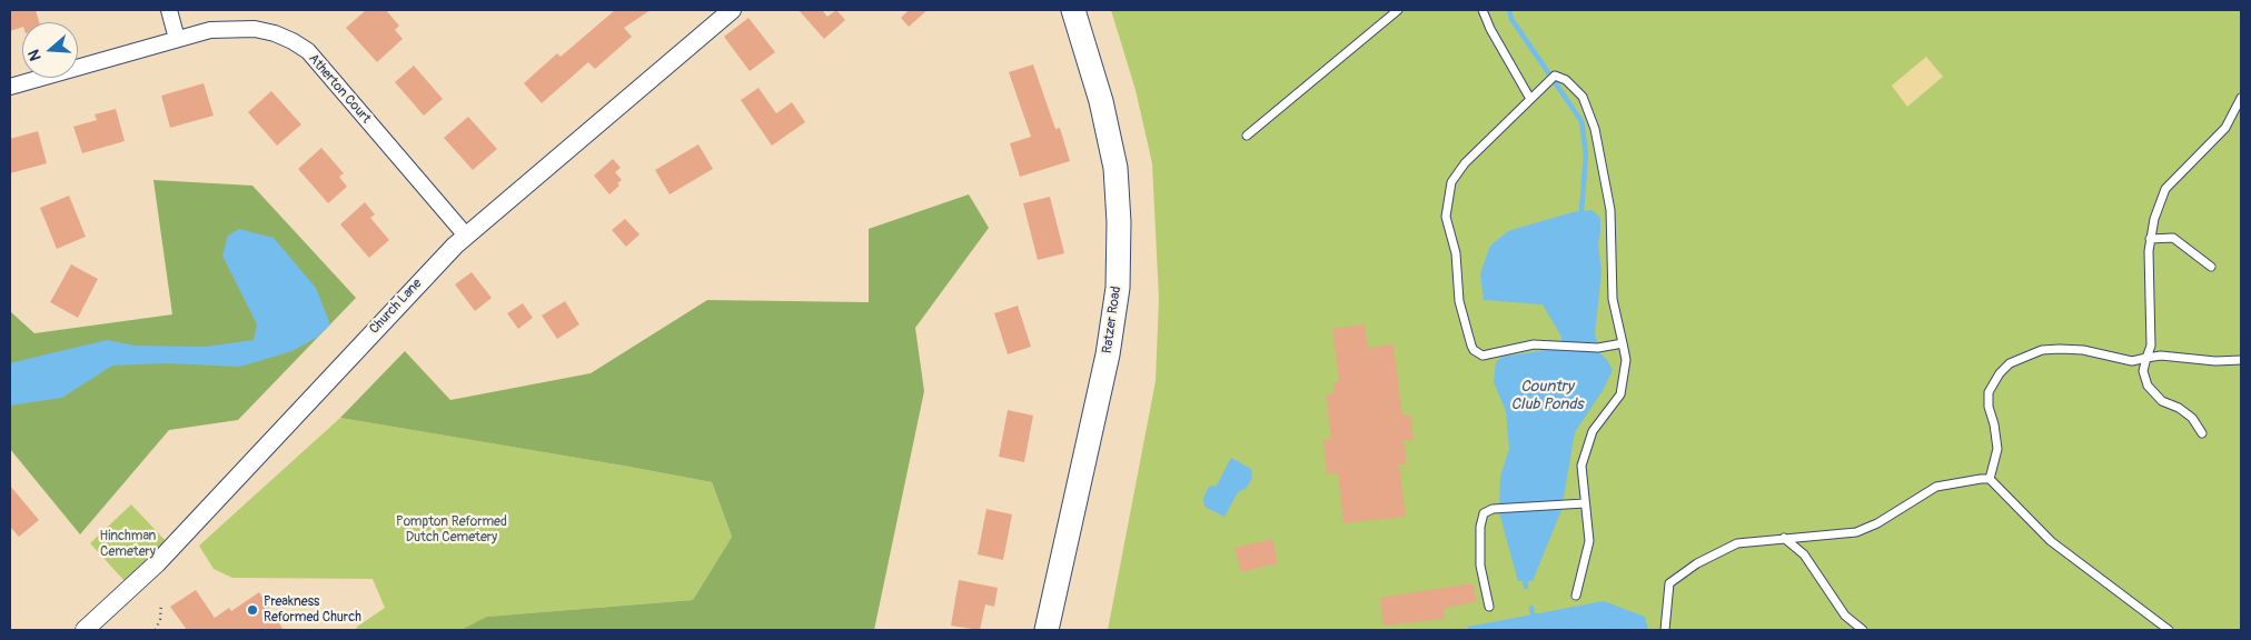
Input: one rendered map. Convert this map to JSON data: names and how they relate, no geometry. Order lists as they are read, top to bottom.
{
  "streets": {
    "main road": ["Ratzer Road"],
    "street": ["Atherton Court", "Church Lane"]
  },
  "crossings": [
    ["Atherton Court", "Church Lane"]
  ],
  "water": ["Country Club Ponds"],
  "parks": ["Pompton Reformed Dutch Cemetery", "Hinchman Cemetery"],
  "places": ["Preakness Reformed Church"],
  "north": "left"
}
